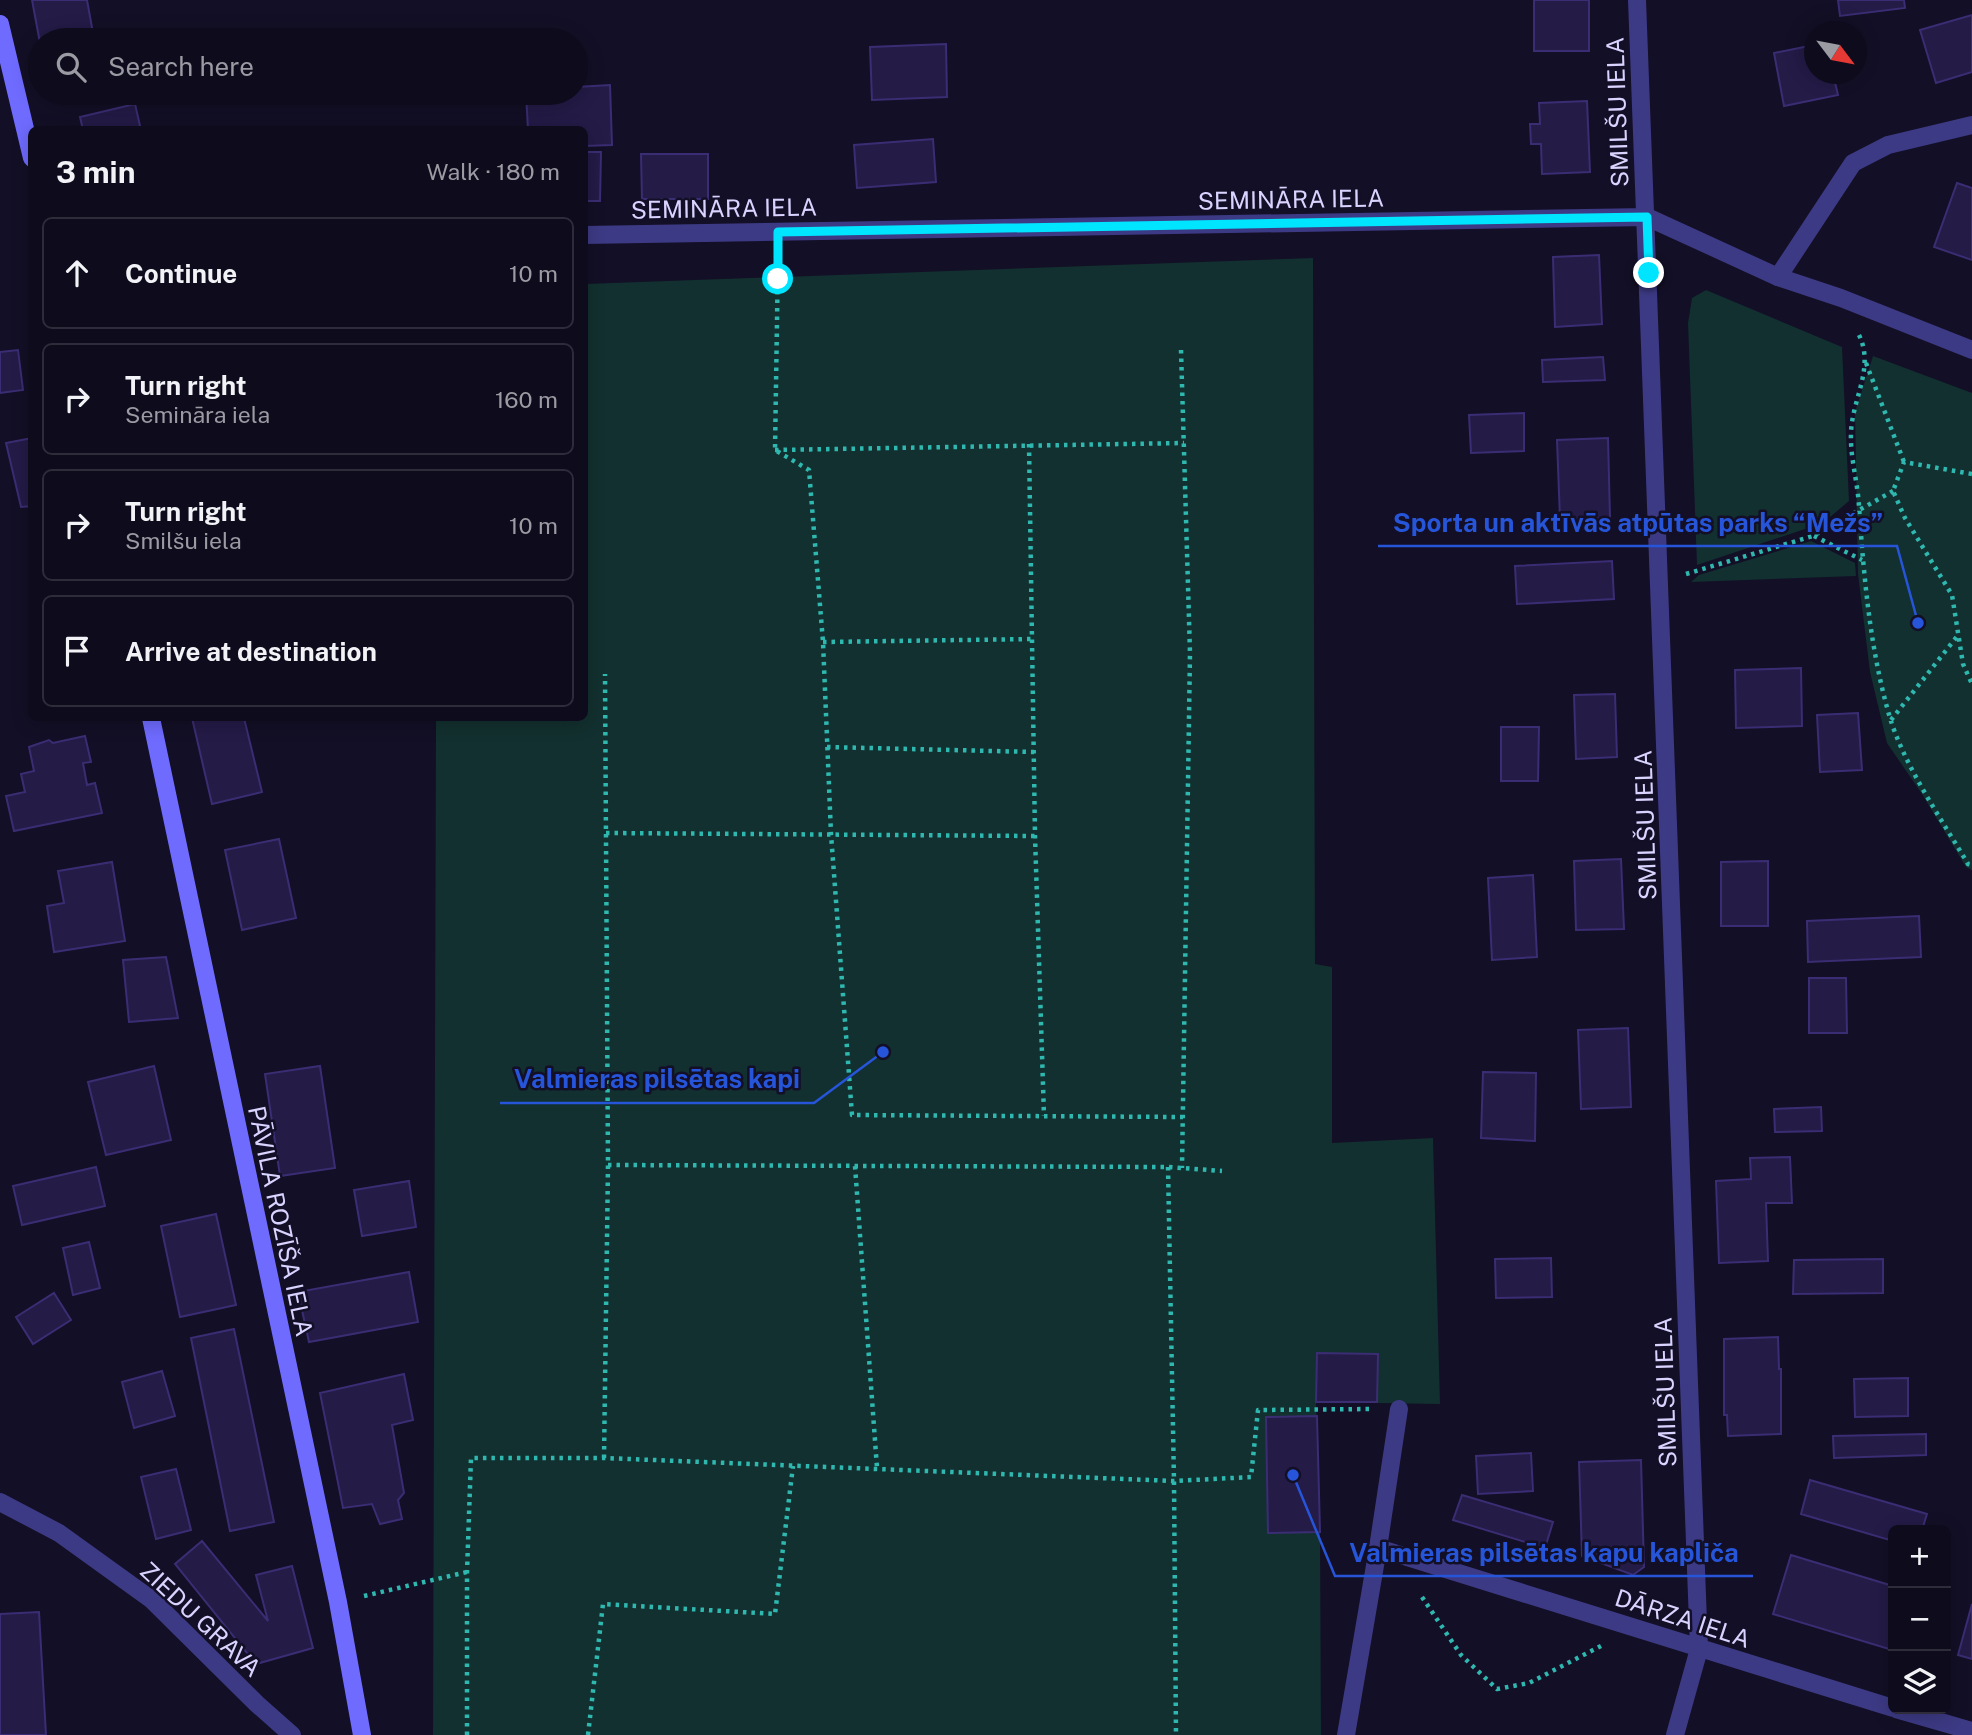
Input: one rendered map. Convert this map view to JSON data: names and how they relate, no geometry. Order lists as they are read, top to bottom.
{
  "streets": {
    "street": [
      "SMILŠU IELA",
      "SEMINĀRA IELA",
      "PĀVILA ROZĪŠA IELA",
      "DĀRZA IELA",
      "ZIEDU GRAVA"
    ]
  },
  "crossings": [
    ["SMILŠU IELA", "SEMINĀRA IELA"],
    ["SMILŠU IELA", "DĀRZA IELA"]
  ],
  "places": ["Sporta un aktīvās atpūtas parks “Mežs”", "Valmieras pilsētas kapi", "Valmieras pilsētas kapu kapliča"],
  "north": "bottom right",
  "page": {
    "search": "Search here",
    "heading": ["3 min", "Walk · 180 m"],
    "list": [
      ["Continue", "10 m"],
      ["Turn right", "Semināra iela", "160 m"],
      ["Turn right", "Smilšu iela", "10 m"],
      "Arrive at destination"
    ],
    "map_buttons": ["+", "−"]
  }
}
